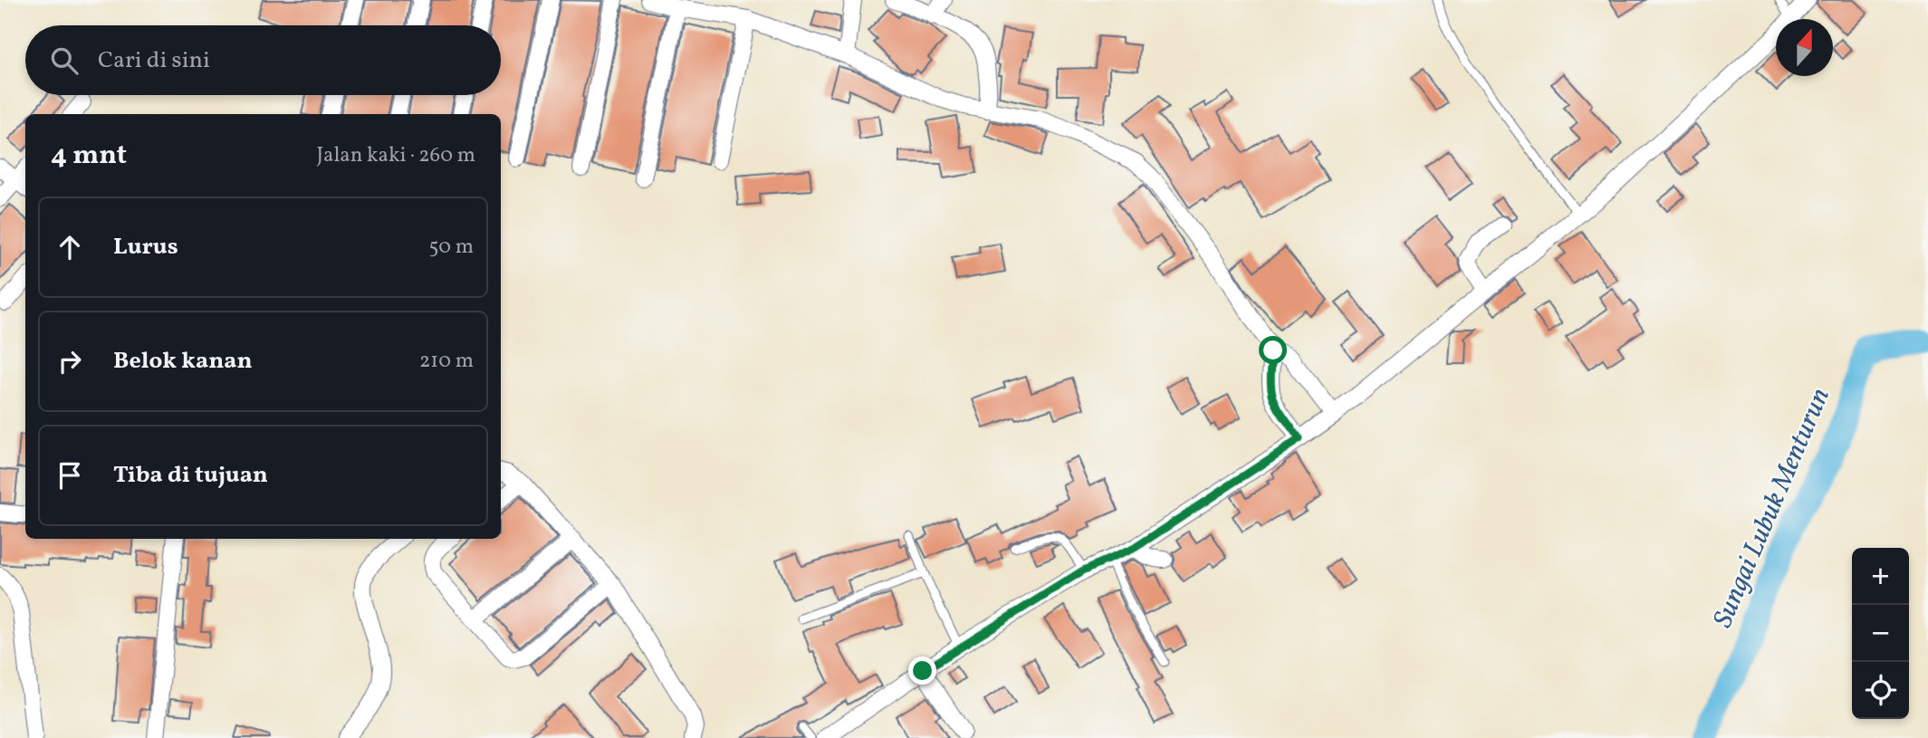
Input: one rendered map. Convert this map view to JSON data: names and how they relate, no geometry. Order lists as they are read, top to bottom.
{
  "water": ["Sungai Lubuk Menturun"],
  "north": "top",
  "page": {
    "search": "Cari di sini",
    "heading": ["4 mnt", "Jalan kaki · 260 m"],
    "list": [
      ["Lurus", "50 m"],
      ["Belok kanan", "210 m"],
      "Tiba di tujuan"
    ],
    "map_buttons": ["+", "−"]
  }
}
